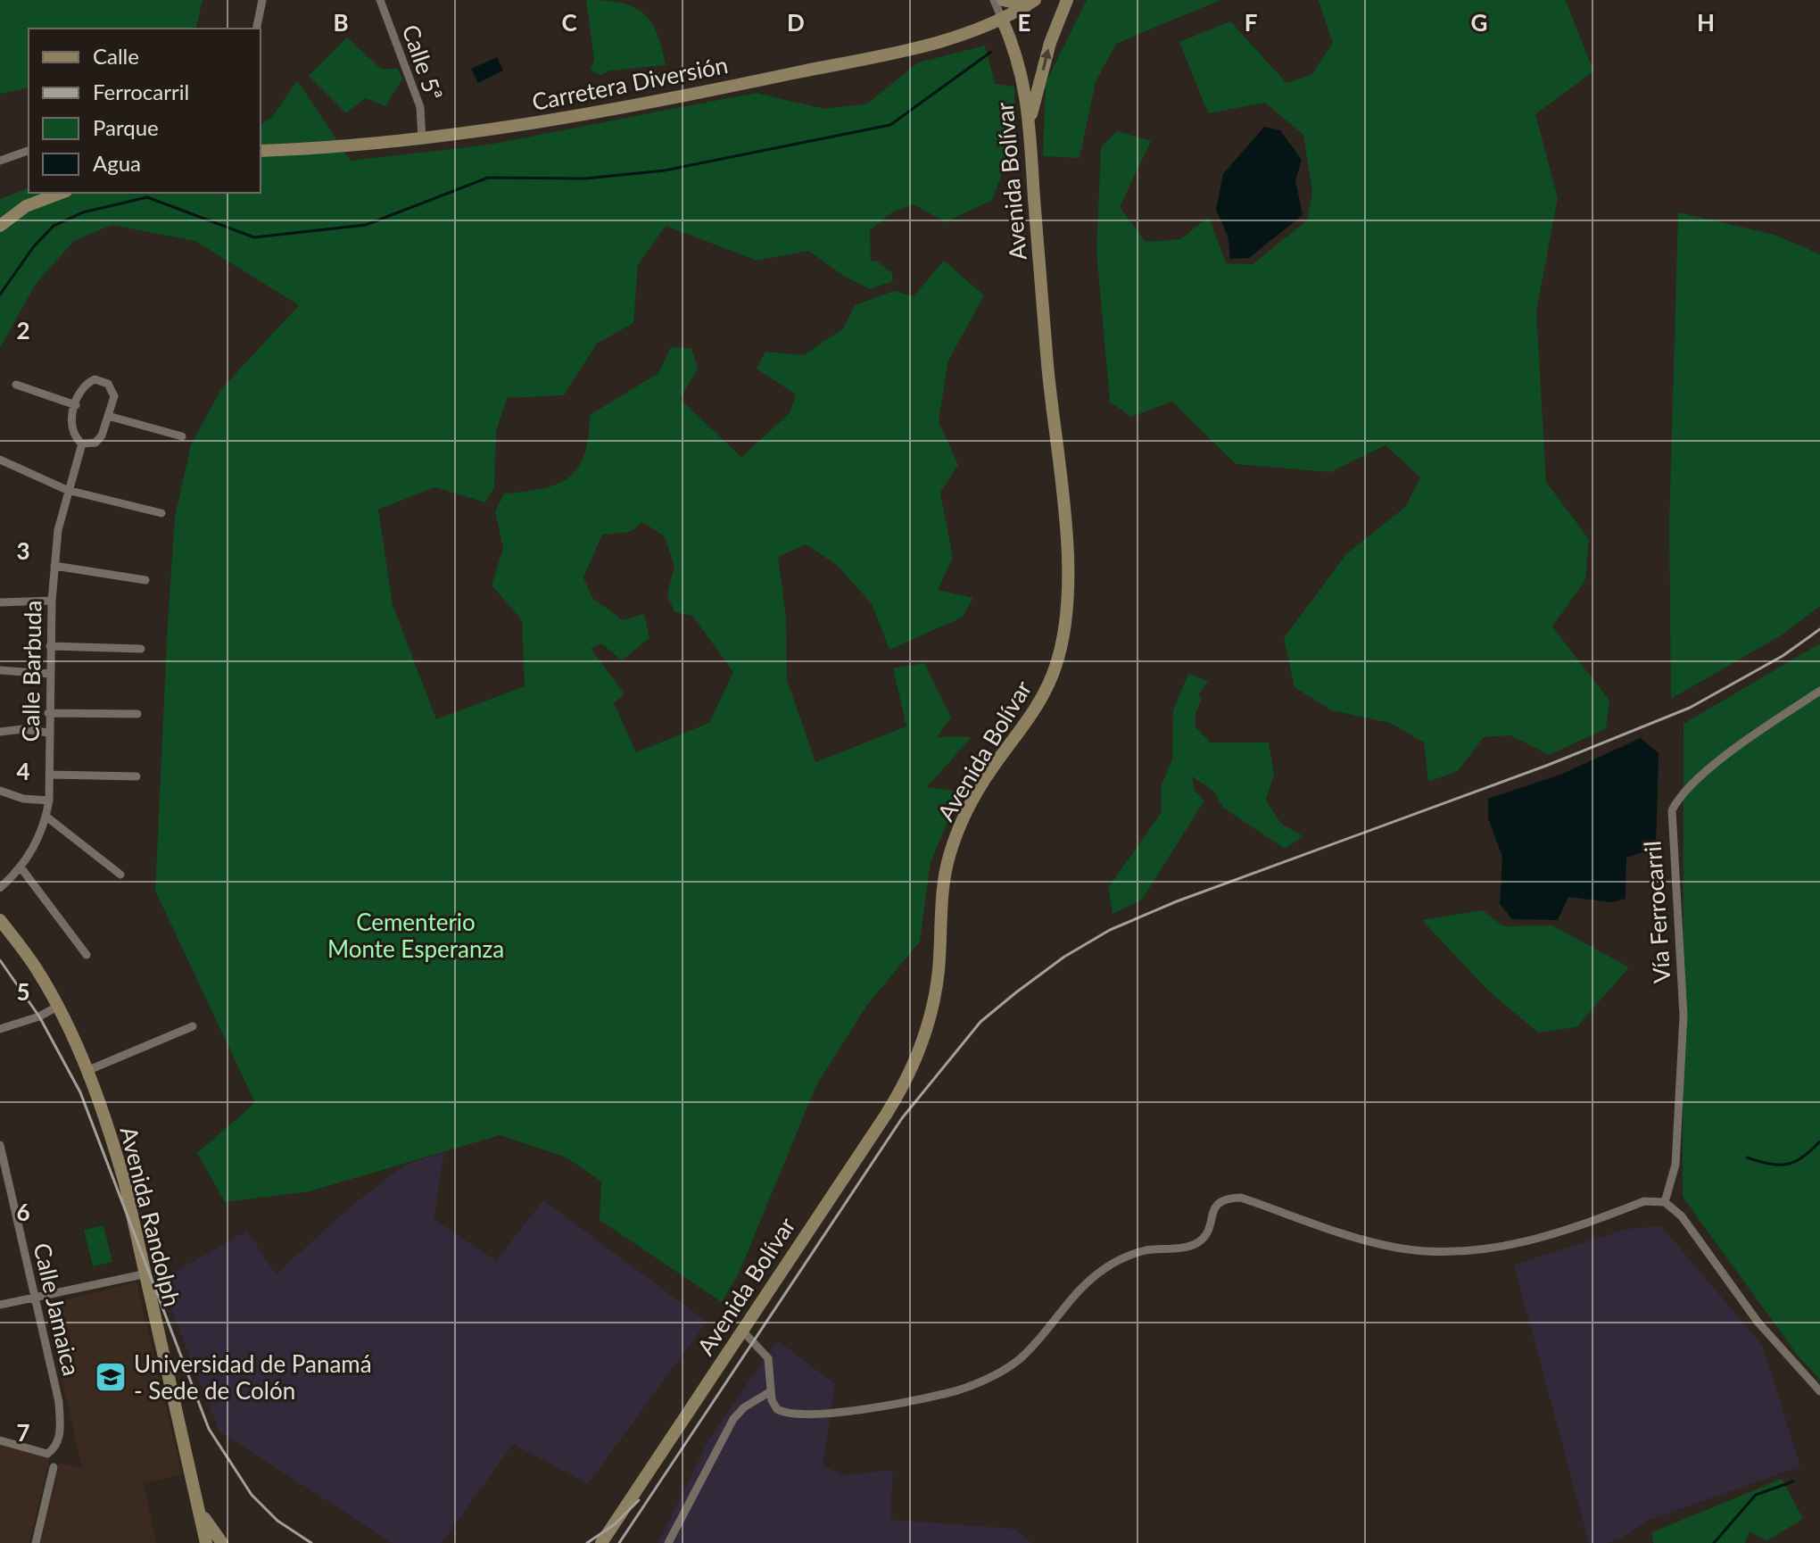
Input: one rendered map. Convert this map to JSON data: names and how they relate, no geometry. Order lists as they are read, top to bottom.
{
  "streets": {
    "main road": ["Carretera Diversión", "Avenida Bolívar", "Avenida Randolph"],
    "street": [
      "Calle 5ª",
      "Calle Barbuda",
      "Vía Ferrocarril",
      "Calle Jamaica"
    ]
  },
  "crossings": [
    ["Calle 5ª", "Carretera Diversión"],
    ["Carretera Diversión", "Avenida Bolívar"]
  ],
  "parks": ["Cementerio Monte Esperanza"],
  "places": {
    "school or university": ["Universidad de Panamá - Sede de Colón"]
  },
  "legend": [
    "Calle",
    "Ferrocarril",
    "Parque",
    "Agua"
  ],
  "grid": {
    "columns": [
      "B",
      "C",
      "D",
      "E",
      "F",
      "G",
      "H"
    ],
    "rows": [
      "2",
      "3",
      "4",
      "5",
      "6",
      "7"
    ]
  }
}
